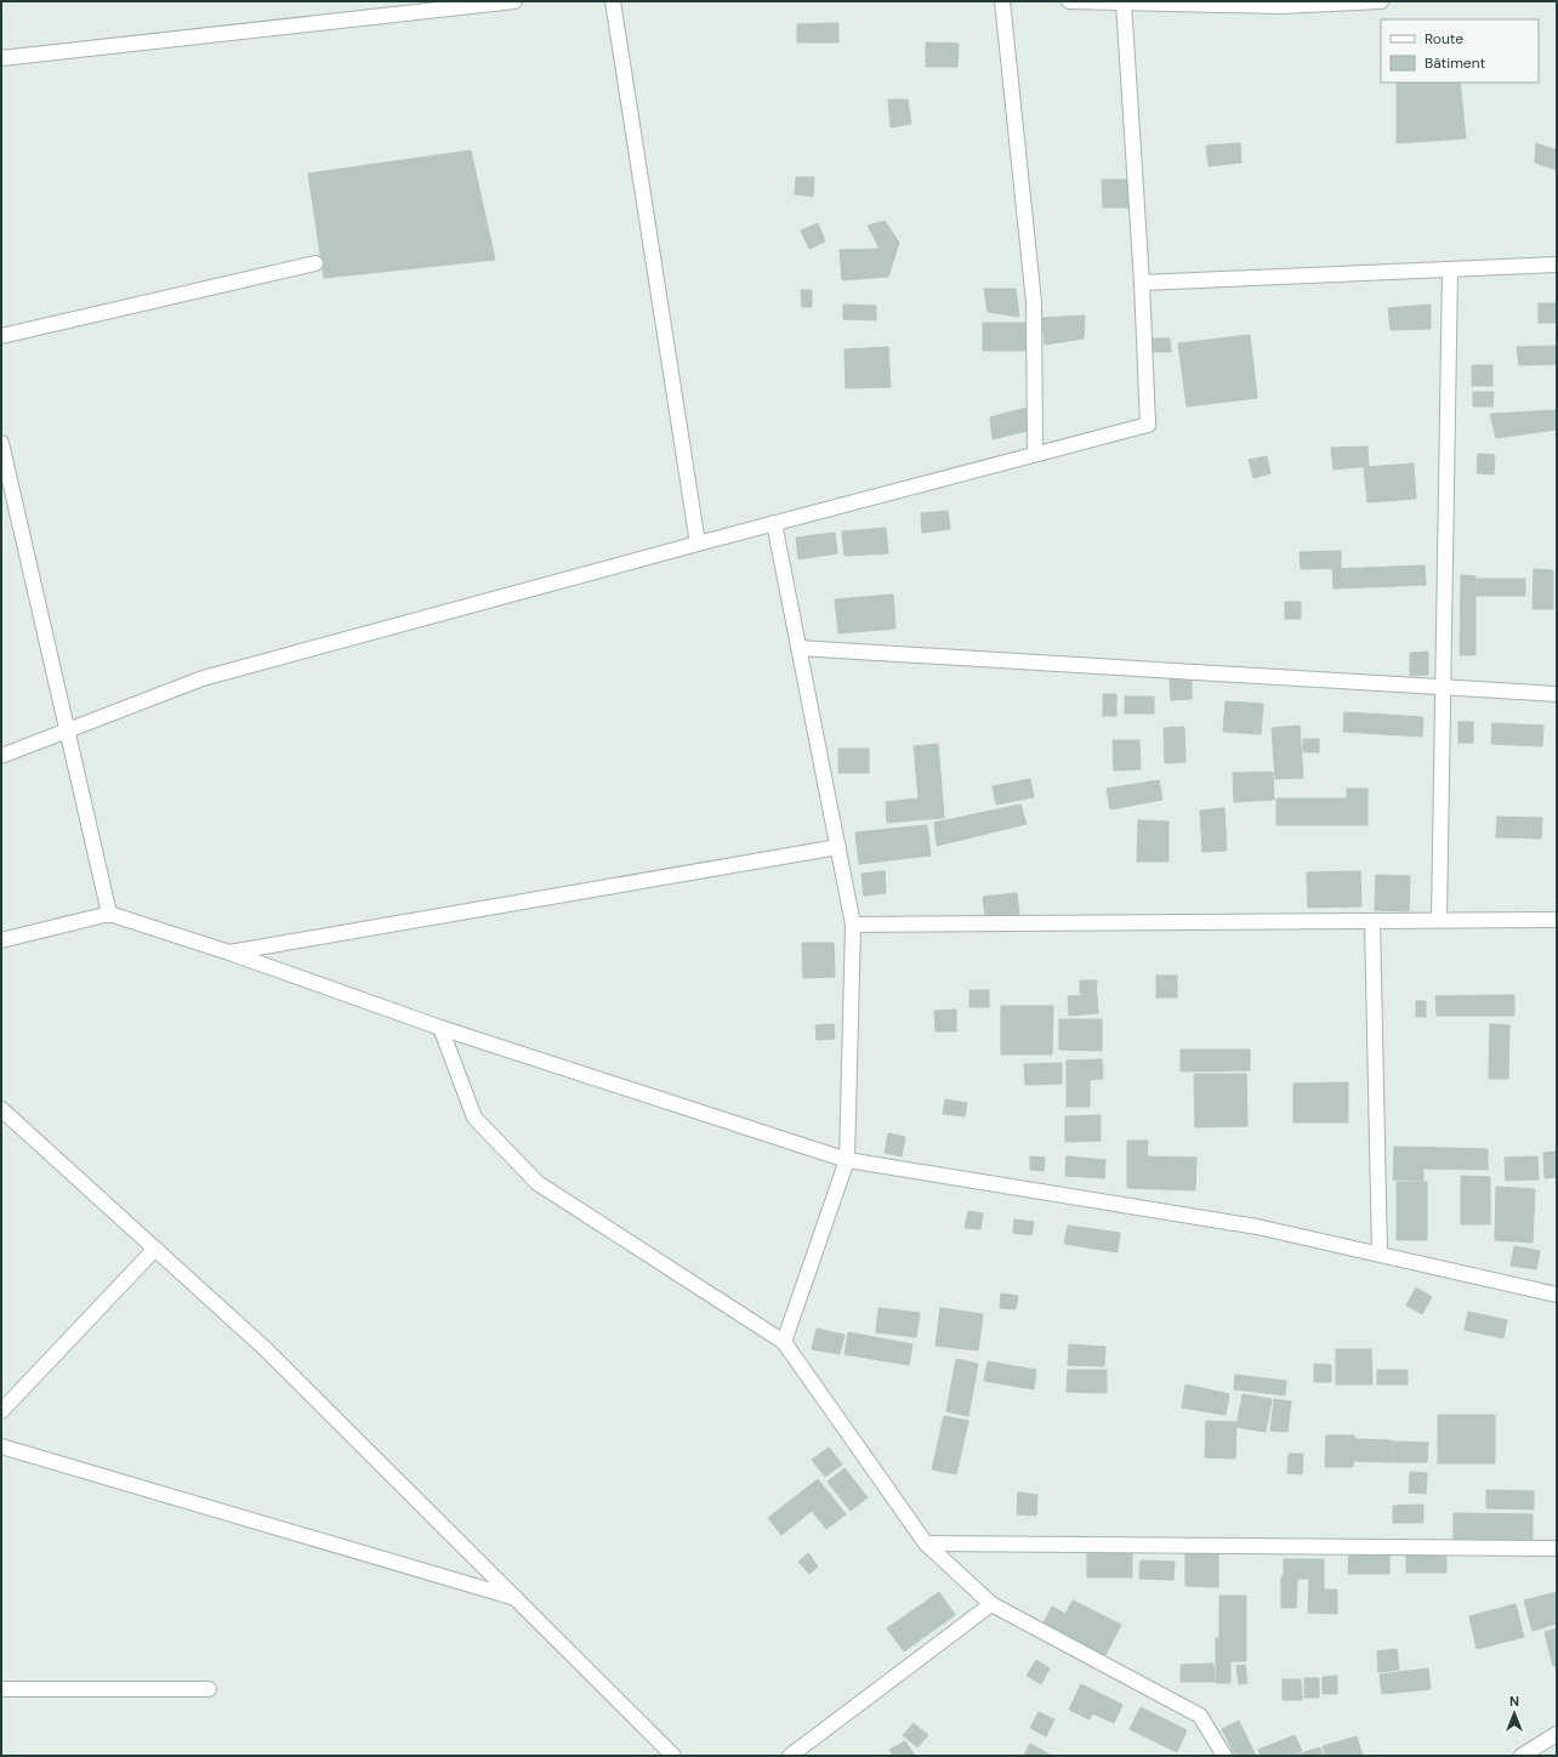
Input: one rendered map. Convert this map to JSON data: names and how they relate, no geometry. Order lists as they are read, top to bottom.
{
  "legend": ["Route", "Bâtiment"],
  "north": "top"
}
